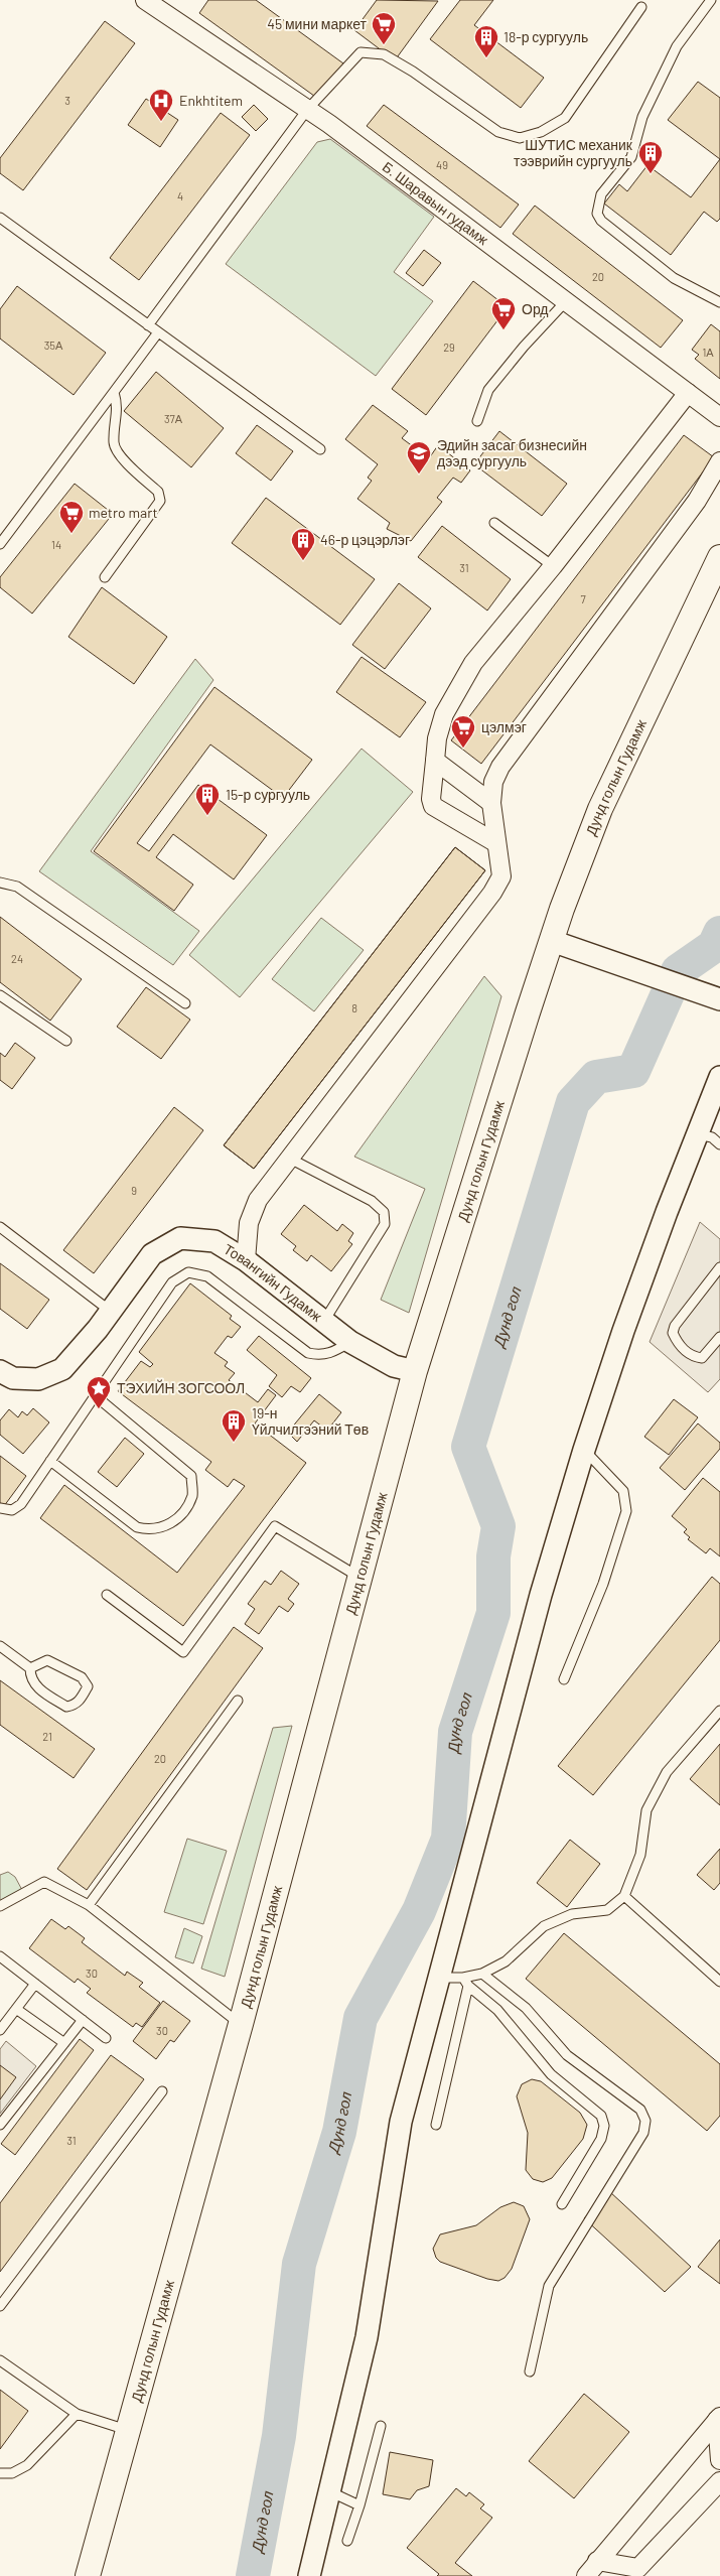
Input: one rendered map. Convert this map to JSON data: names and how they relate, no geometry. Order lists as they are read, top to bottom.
{
  "streets": {
    "main road": ["Дунд голын Гудамж"],
    "street": ["Б. Шаравын гудамж", "Товангийн Гудамж"]
  },
  "crossings": [
    ["Дунд голын Гудамж", "Товангийн Гудамж"]
  ],
  "water": ["Дунд гол"],
  "places": {
    "supermarket": [
      "45 мини маркет",
      "Орд",
      "metro mart",
      "цэлмэг"
    ],
    "building": [
      "18-р сургууль",
      "ШУТИС механик тээврийн сургууль",
      "46-р цэцэрлэг",
      "15-р сургууль",
      "19-н Үйлчилгээний Төв"
    ],
    "hospital": ["Enkhtitem"],
    "school or university": ["Эдийн засаг бизнесийн дээд сургууль"],
    "place": ["ТЭХИЙН ЗОГСООЛ"]
  },
  "house_numbers": [
    "3",
    "49",
    "4",
    "20",
    "35А",
    "29",
    "1А",
    "37А",
    "14",
    "31",
    "7",
    "24",
    "8",
    "9",
    "21",
    "20",
    "30",
    "30",
    "31"
  ]
}
